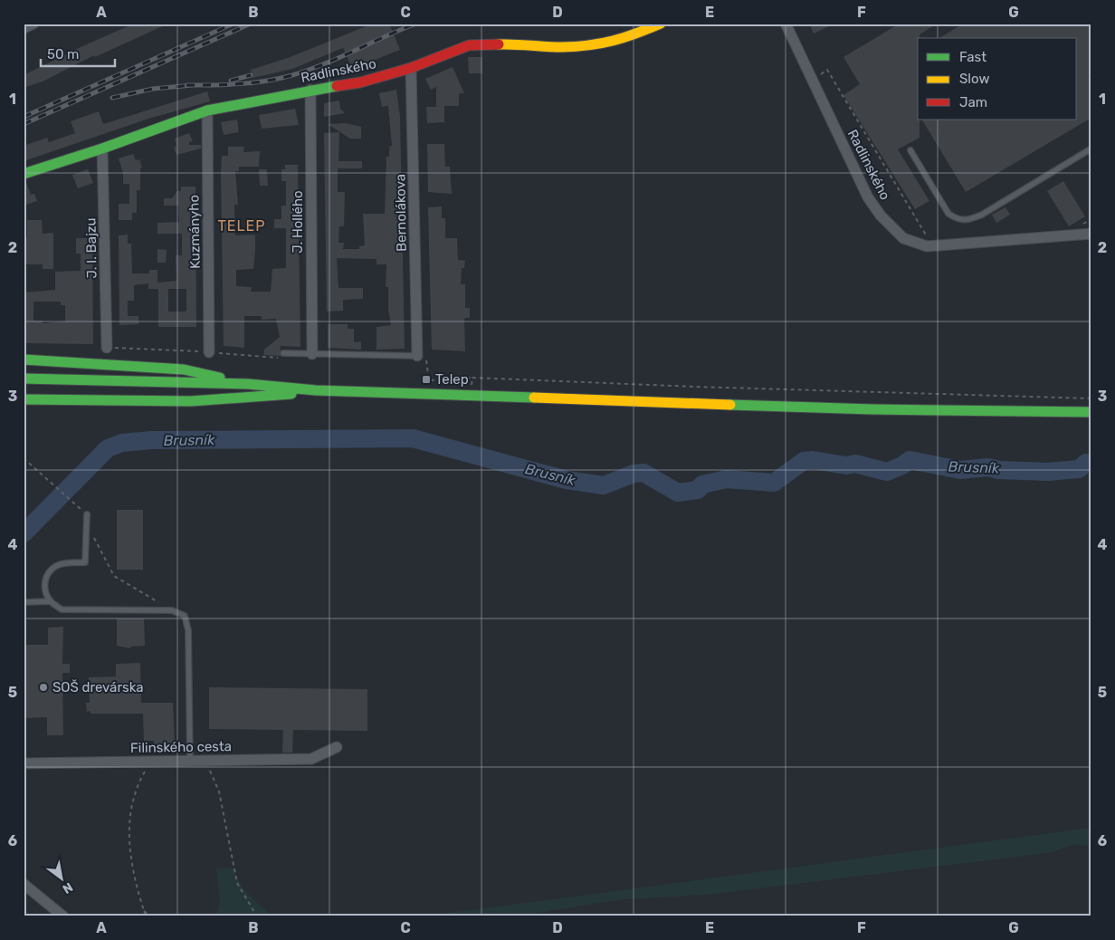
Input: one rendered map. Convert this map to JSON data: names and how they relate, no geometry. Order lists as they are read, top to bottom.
{
  "streets": {
    "main road": ["Radlinského"],
    "street": [
      "Bernolákova",
      "J. Hollého",
      "Kuzmányho",
      "J. I. Bajzu",
      "Filinského cesta"
    ]
  },
  "crossings": [
    ["Radlinského", "Bernolákova"],
    ["Radlinského", "J. Hollého"],
    ["Radlinského", "Kuzmányho"],
    ["Radlinského", "J. I. Bajzu"]
  ],
  "districts": ["TELEP"],
  "water": ["Brusník"],
  "places": {
    "transit": ["Telep"],
    "other": ["SOŠ drevárska"]
  },
  "legend": ["Fast", "Slow", "Jam"],
  "scale_bar": "50 m",
  "north": "bottom right",
  "grid": {
    "columns": [
      "A",
      "B",
      "C",
      "D",
      "E",
      "F",
      "G"
    ],
    "rows": [
      "1",
      "2",
      "3",
      "4",
      "5",
      "6"
    ]
  }
}
